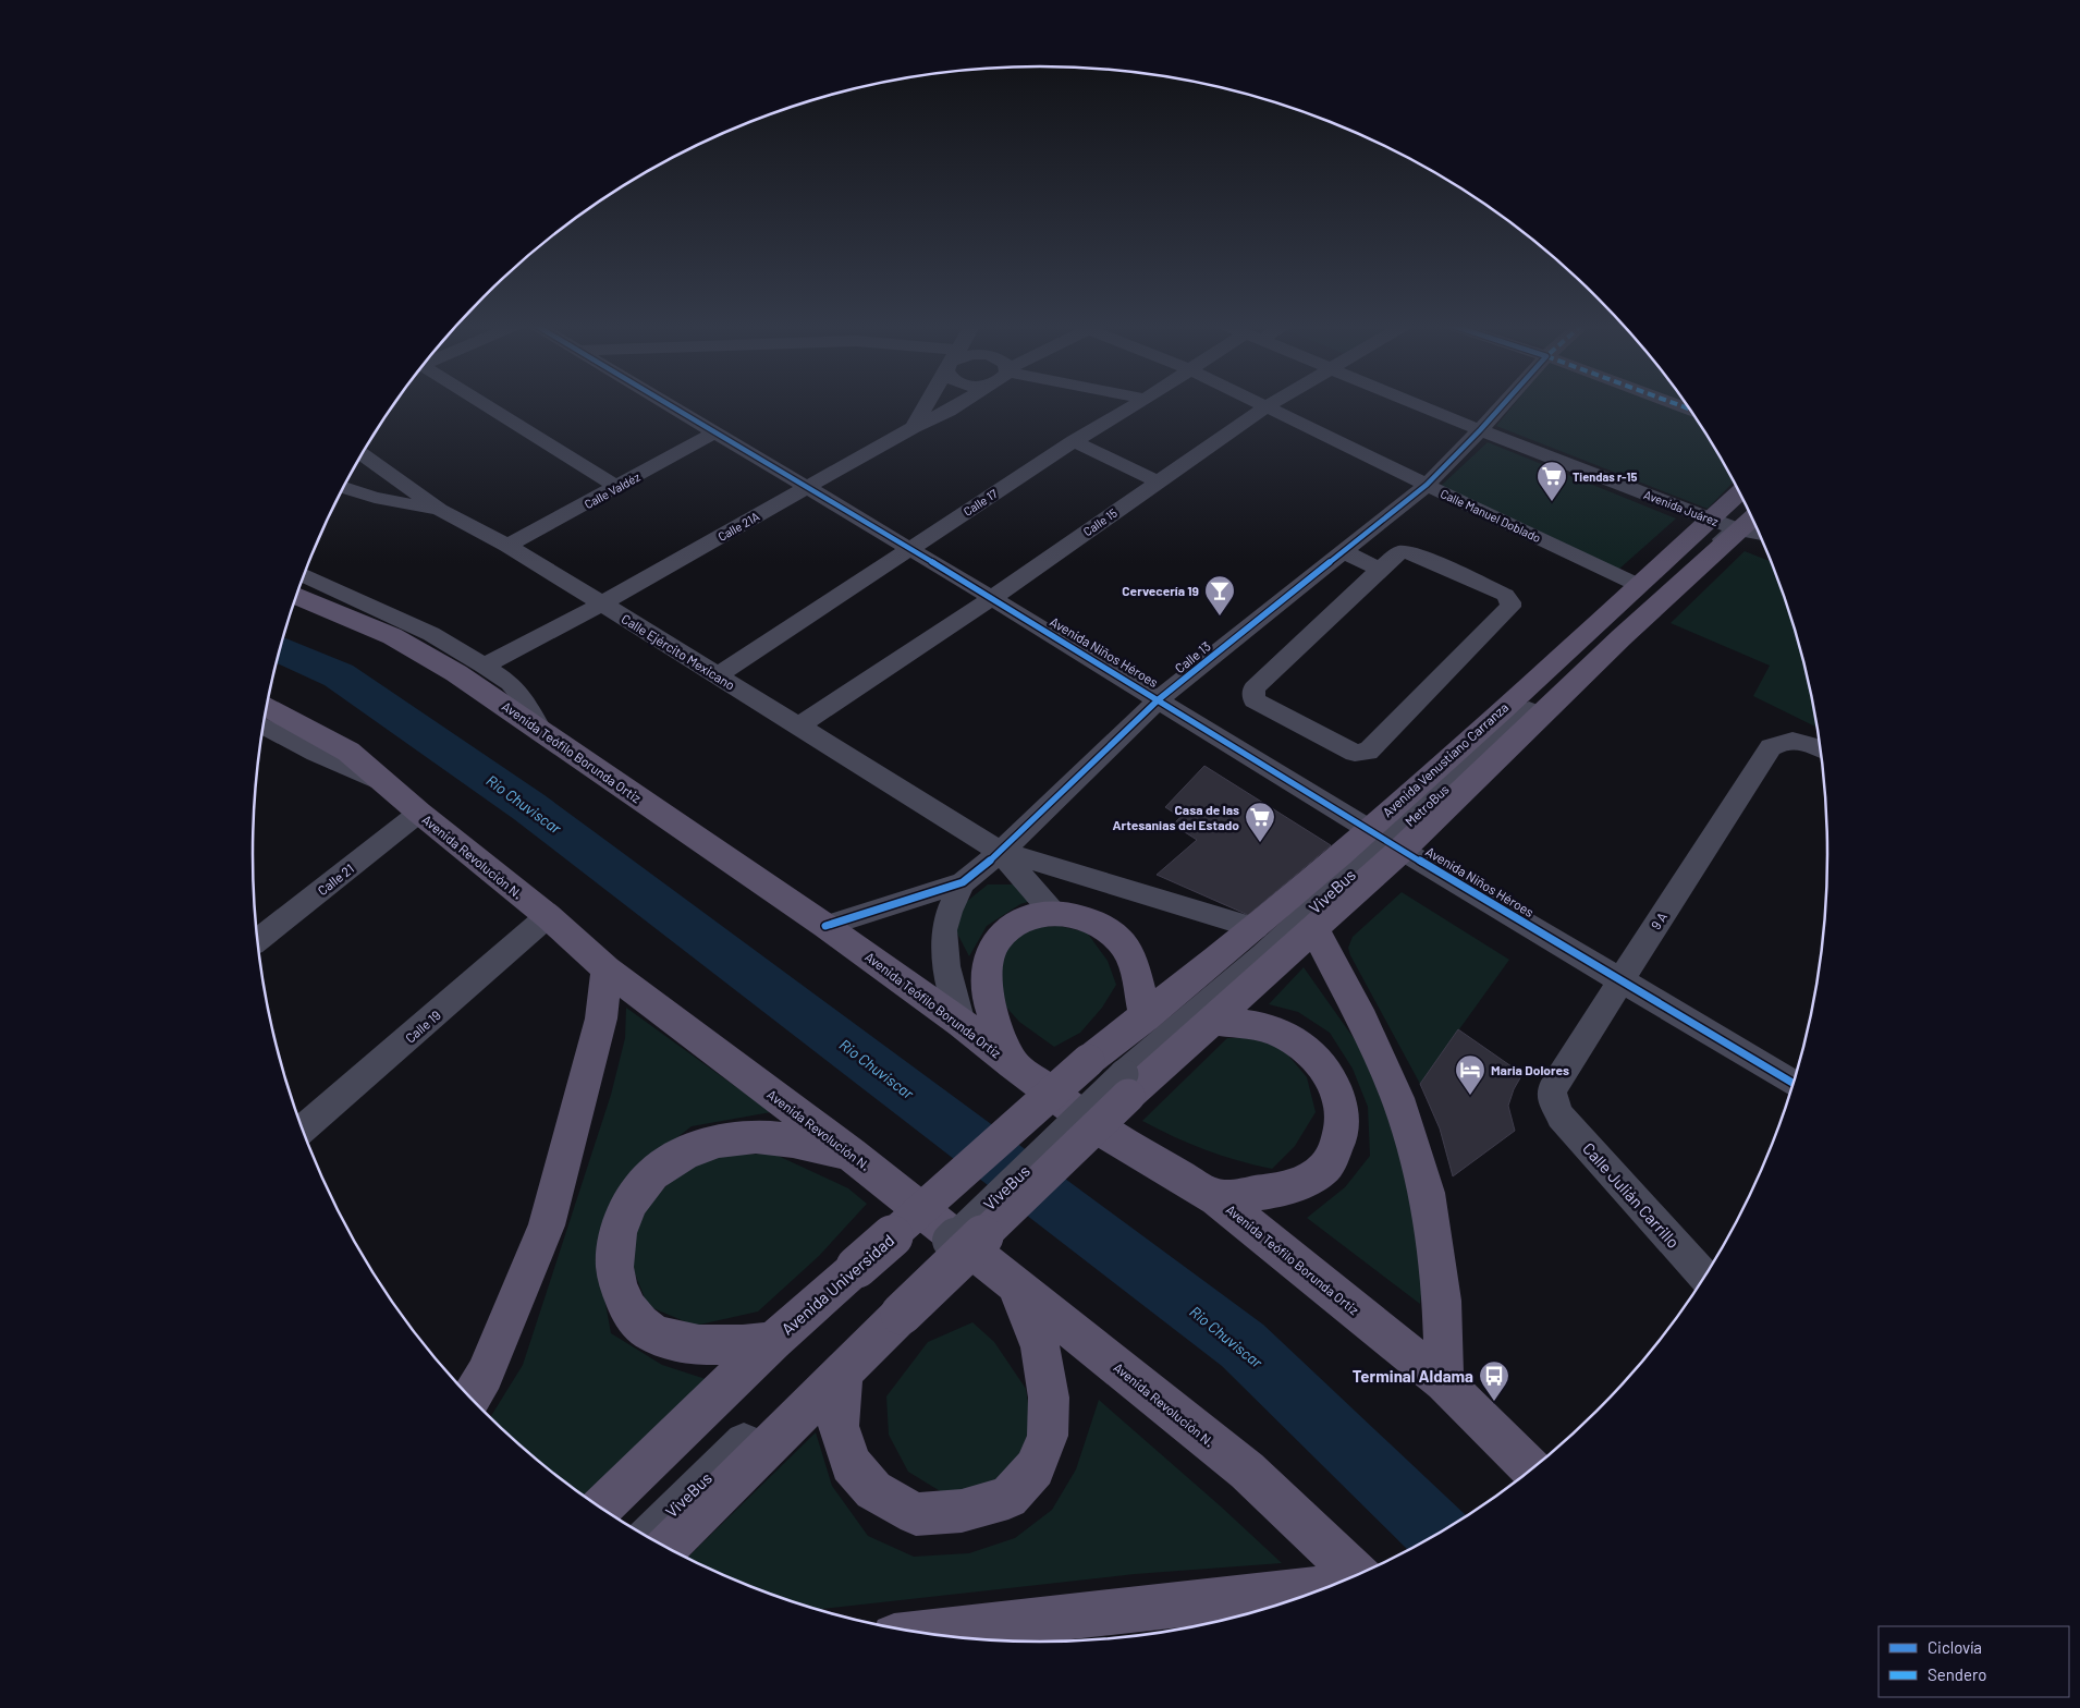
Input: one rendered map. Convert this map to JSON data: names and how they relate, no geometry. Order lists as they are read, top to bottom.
{
  "streets": {
    "main road": [
      "Avenida Teófilo Borunda Ortiz",
      "Avenida Venustiano Carranza",
      "Avenida Revolución N.",
      "Avenida Universidad"
    ],
    "street": [
      "Calle Valdéz",
      "Calle 17",
      "Avenida Juárez",
      "Calle Manuel Doblado",
      "Calle 15",
      "Calle 21A",
      "Calle Ejército Mexicano",
      "Avenida Niños Héroes",
      "Calle 13",
      "Calle 21",
      "ViveBus",
      "9 A",
      "Calle 19",
      "Calle Julián Carrillo"
    ]
  },
  "crossings": [
    ["Calle Valdéz", "Calle Ejército Mexicano"],
    ["Calle Valdéz", "Avenida Niños Héroes"],
    ["Calle 17", "Calle Ejército Mexicano"],
    ["Calle 17", "Avenida Niños Héroes"],
    ["Avenida Juárez", "Calle 13"],
    ["Avenida Juárez", "Avenida Venustiano Carranza"],
    ["Calle Manuel Doblado", "Calle 15"],
    ["Calle Manuel Doblado", "Calle 13"],
    ["Calle Manuel Doblado", "Avenida Venustiano Carranza"],
    ["Calle 15", "Calle Ejército Mexicano"],
    ["Calle 15", "Avenida Niños Héroes"],
    ["Calle 21A", "Calle Ejército Mexicano"],
    ["Calle 21A", "Avenida Niños Héroes"],
    ["Calle Ejército Mexicano", "Calle 13"],
    ["Avenida Niños Héroes", "Calle 13"],
    ["Avenida Niños Héroes", "Avenida Venustiano Carranza"],
    ["Avenida Niños Héroes", "ViveBus"],
    ["Calle 13", "Avenida Teófilo Borunda Ortiz"],
    ["Avenida Venustiano Carranza", "ViveBus"],
    ["Avenida Venustiano Carranza", "Avenida Universidad"],
    ["Avenida Revolución N.", "Calle 21"],
    ["Avenida Revolución N.", "Calle 19"],
    ["9 A", "Calle Julián Carrillo"]
  ],
  "water": ["Rio Chuviscar"],
  "places": {
    "supermarket": ["Tiendas r-15", "Casa de las Artesanias del Estado"],
    "bar": ["Cervecería 19"],
    "hotel": ["Maria Dolores"],
    "bus stop": ["Terminal Aldama"]
  },
  "legend": ["Ciclovía", "Sendero"]
}
